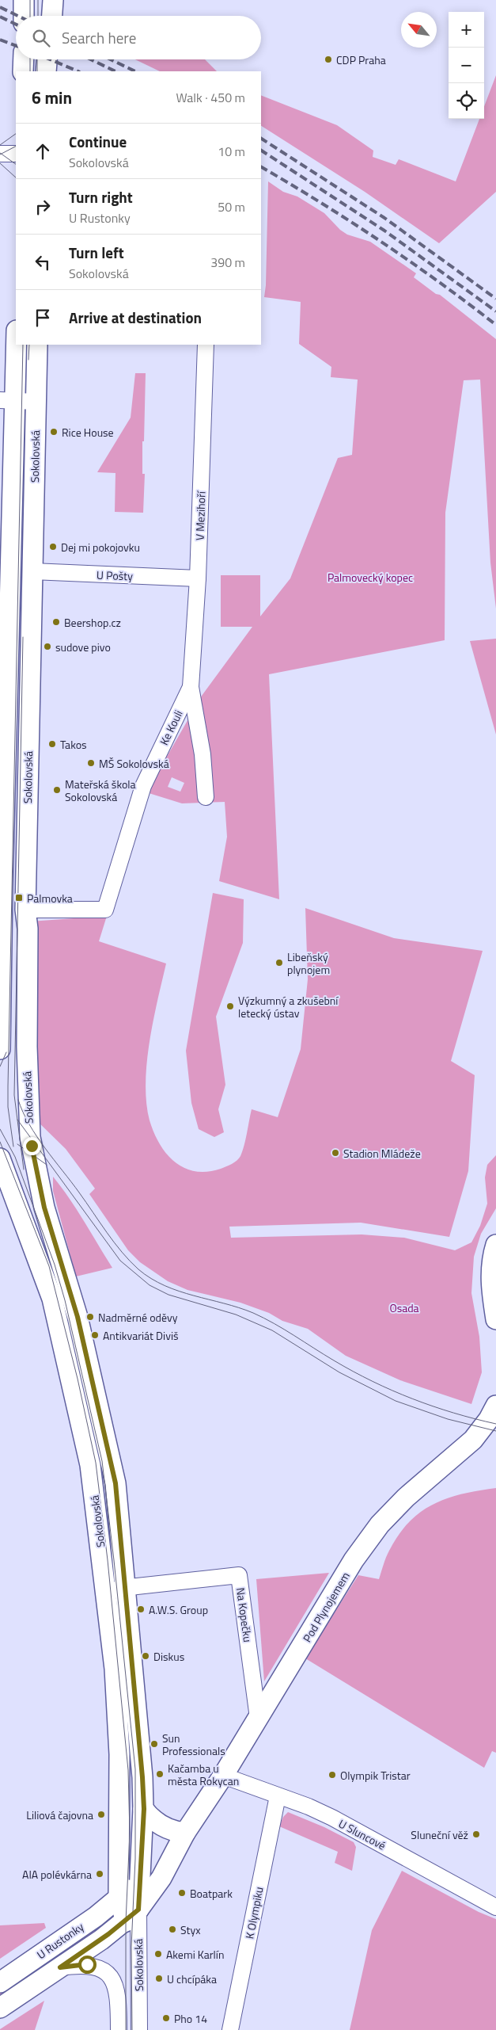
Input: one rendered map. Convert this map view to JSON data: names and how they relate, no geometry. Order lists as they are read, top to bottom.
{
  "streets": {
    "main road": ["Sokolovská", "Pod Plynojemem", "U Rustonky"],
    "street": [
      "V Mezihoří",
      "U Pošty",
      "Ke Kouli",
      "Na Kopečku",
      "U Sluncové",
      "K Olympiku"
    ]
  },
  "crossings": [
    ["Sokolovská", "U Pošty"],
    ["Sokolovská", "Ke Kouli"],
    ["Sokolovská", "Pod Plynojemem"],
    ["Sokolovská", "Na Kopečku"],
    ["Sokolovská", "U Rustonky"],
    ["V Mezihoří", "U Pošty"],
    ["V Mezihoří", "Ke Kouli"],
    ["Pod Plynojemem", "Na Kopečku"],
    ["Pod Plynojemem", "U Sluncové"],
    ["Pod Plynojemem", "U Rustonky"],
    ["U Sluncové", "K Olympiku"]
  ],
  "parks": ["Palmovecký kopec", "Osada"],
  "places": {
    "other": [
      "CDP Praha",
      "Rice House",
      "Dej mi pokojovku",
      "Beershop.cz",
      "sudove pivo",
      "Takos",
      "MŠ Sokolovská",
      "Mateřská škola Sokolovská",
      "Libeňský plynojem",
      "Výzkumný a zkušební letecký ústav",
      "Stadion Mládeže",
      "Nadměrné oděvy",
      "Antikvariát Diviš",
      "A.W.S. Group",
      "Diskus",
      "Sun Professionals",
      "Kačamba u města Rokycan",
      "Olympik Tristar",
      "Liliová čajovna",
      "Sluneční věž",
      "AIA polévkárna",
      "Boatpark",
      "Styx",
      "Akemi Karlín",
      "U chcípáka",
      "Pho 14"
    ],
    "transit": ["Palmovka"]
  },
  "north": "top left",
  "page": {
    "map_buttons": ["+", "−"],
    "search": "Search here",
    "heading": ["6 min", "Walk · 450 m"],
    "list": [
      ["Continue", "Sokolovská", "10 m"],
      ["Turn right", "U Rustonky", "50 m"],
      ["Turn left", "Sokolovská", "390 m"],
      "Arrive at destination"
    ]
  }
}
